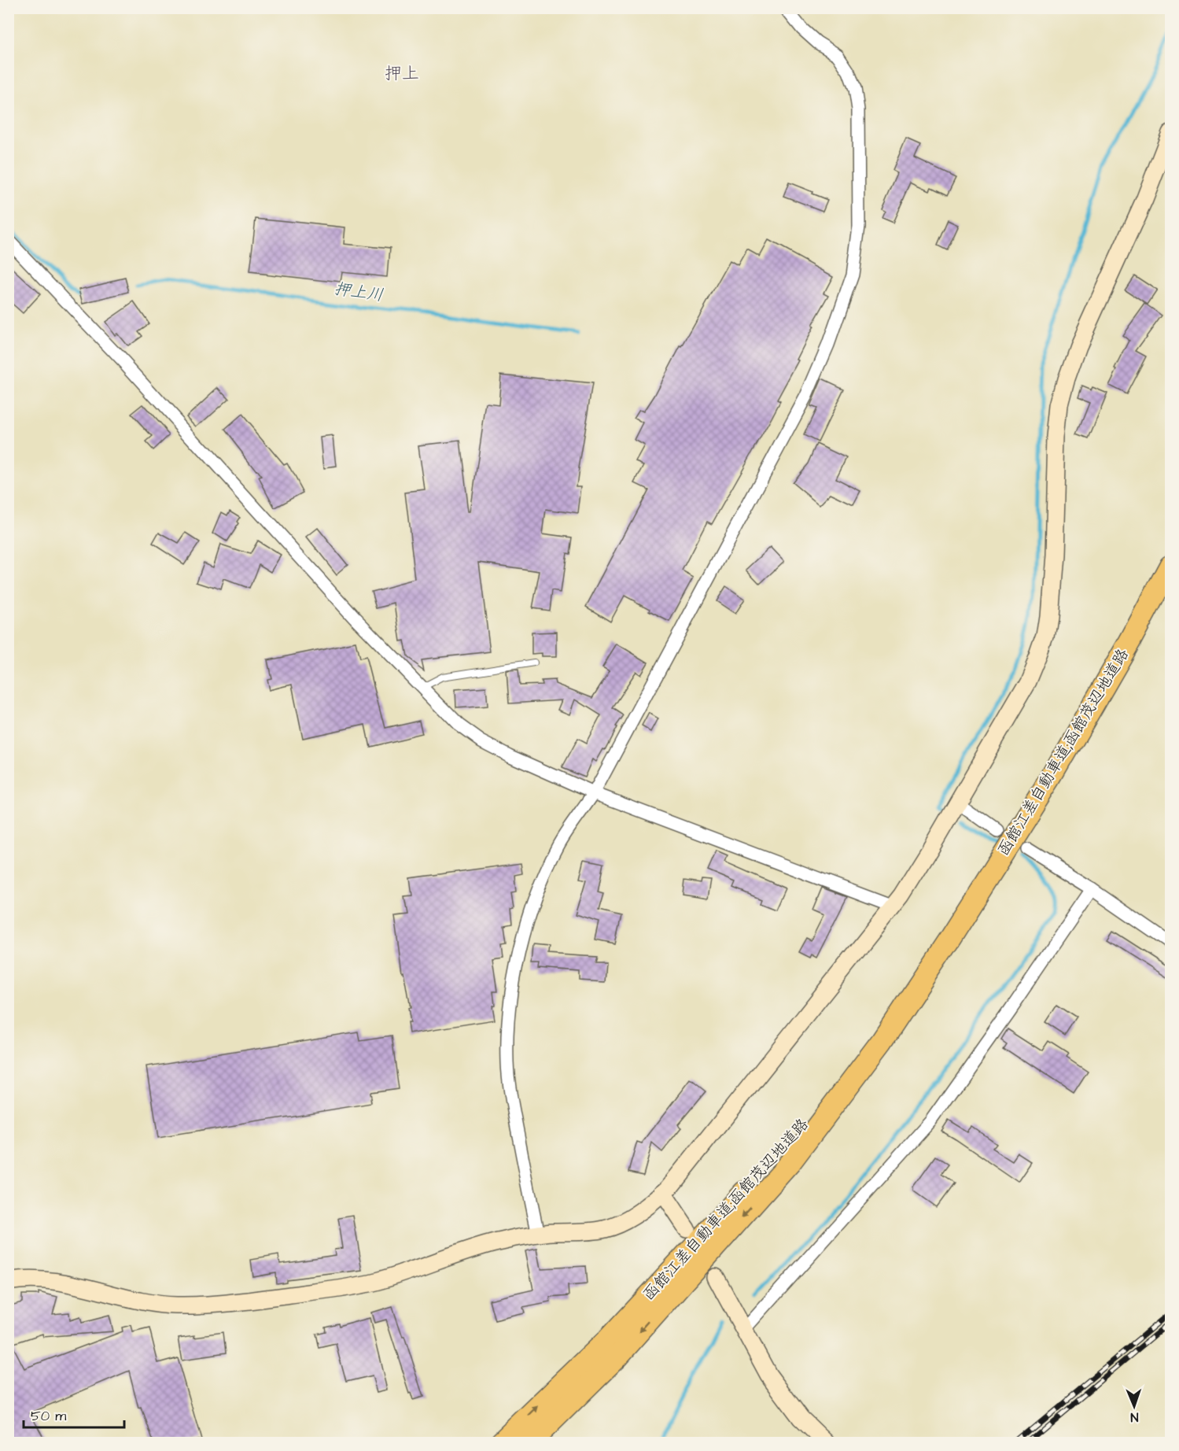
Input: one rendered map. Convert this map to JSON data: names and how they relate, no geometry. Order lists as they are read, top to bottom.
{
  "streets": {
    "highway": ["函館江差自動車道;函館茂辺地道路"]
  },
  "districts": ["押上"],
  "water": ["押上川"],
  "scale_bar": "50 m",
  "north": "bottom"
}
